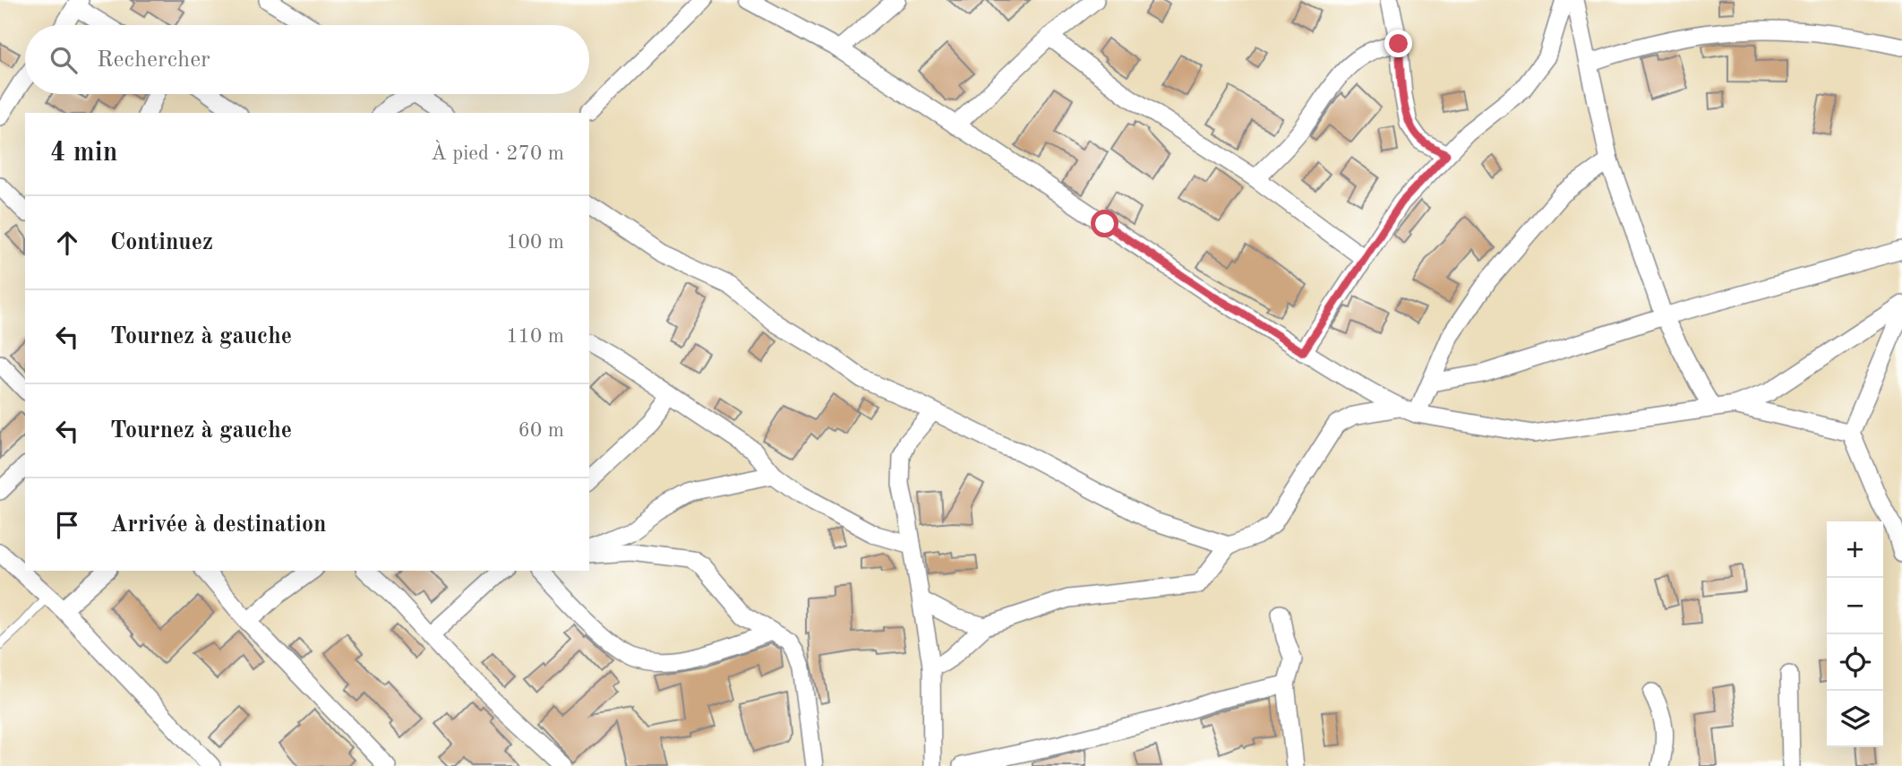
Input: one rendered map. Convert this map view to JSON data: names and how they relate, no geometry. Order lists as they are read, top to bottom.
{
  "page": {
    "search": "Rechercher",
    "heading": ["4 min", "À pied · 270 m"],
    "list": [
      ["Continuez", "100 m"],
      ["Tournez à gauche", "110 m"],
      ["Tournez à gauche", "60 m"],
      "Arrivée à destination"
    ],
    "map_buttons": ["+", "−"]
  }
}
